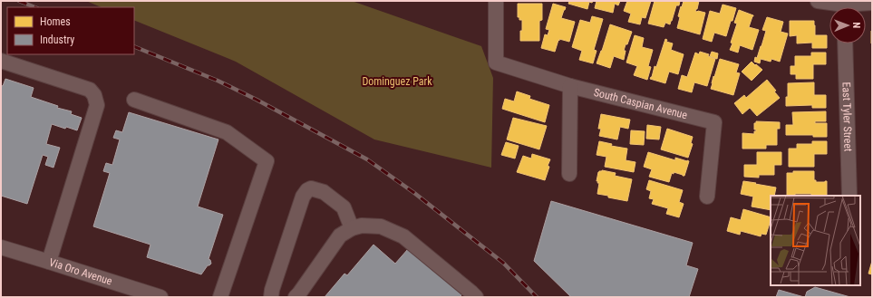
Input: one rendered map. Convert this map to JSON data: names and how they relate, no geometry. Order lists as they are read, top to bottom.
{
  "streets": {
    "street": ["South Caspian Avenue", "East Tyler Street", "Via Oro Avenue"]
  },
  "parks": ["Dominguez Park"],
  "legend": ["Homes", "Industry"],
  "north": "right"
}
